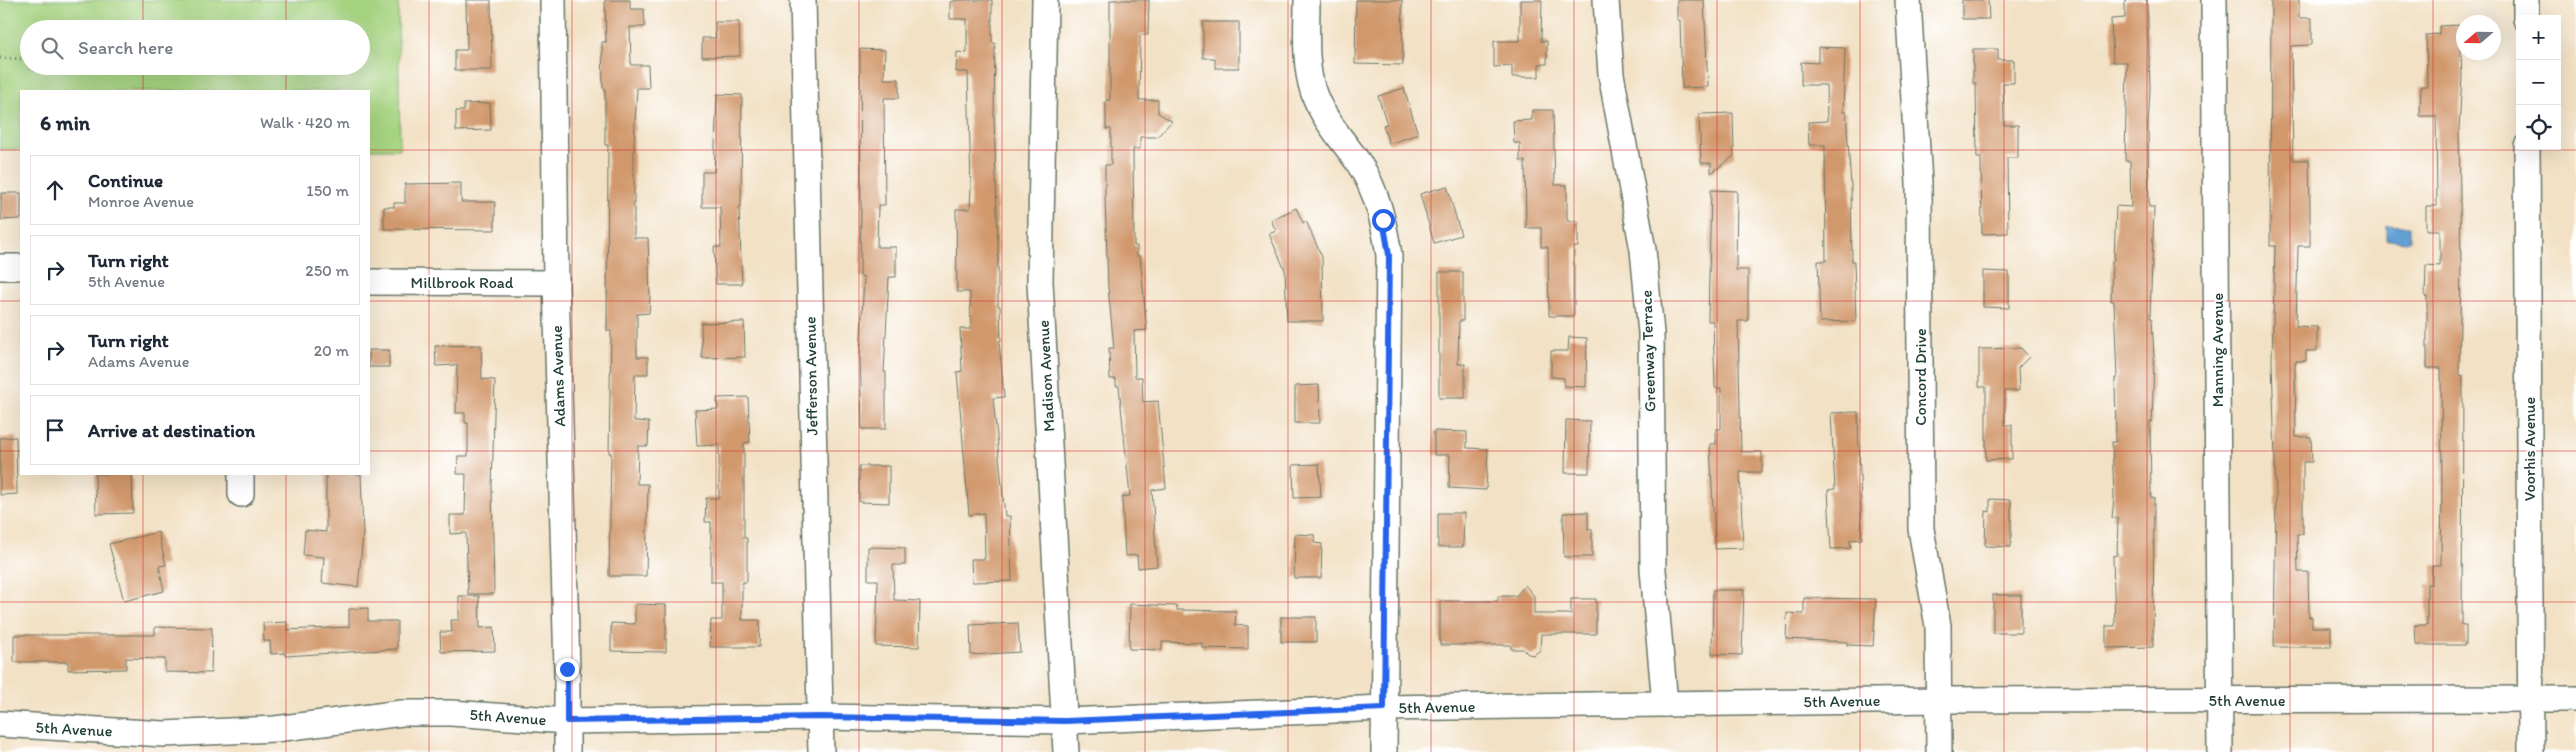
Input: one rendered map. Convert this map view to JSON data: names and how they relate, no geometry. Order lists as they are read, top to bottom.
{
  "streets": {
    "street": [
      "Millbrook Road",
      "Manning Avenue",
      "Greenway Terrace",
      "Adams Avenue",
      "Jefferson Avenue",
      "Madison Avenue",
      "Concord Drive",
      "Voorhis Avenue",
      "5th Avenue"
    ]
  },
  "crossings": [
    ["Millbrook Road", "Adams Avenue"],
    ["Manning Avenue", "5th Avenue"],
    ["Greenway Terrace", "5th Avenue"],
    ["Adams Avenue", "5th Avenue"],
    ["Jefferson Avenue", "5th Avenue"],
    ["Madison Avenue", "5th Avenue"],
    ["Concord Drive", "5th Avenue"],
    ["Voorhis Avenue", "5th Avenue"]
  ],
  "north": "left",
  "page": {
    "map_buttons": ["+", "−"],
    "search": "Search here",
    "heading": ["6 min", "Walk · 420 m"],
    "list": [
      ["Continue", "Monroe Avenue", "150 m"],
      ["Turn right", "5th Avenue", "250 m"],
      ["Turn right", "Adams Avenue", "20 m"],
      "Arrive at destination"
    ]
  }
}
